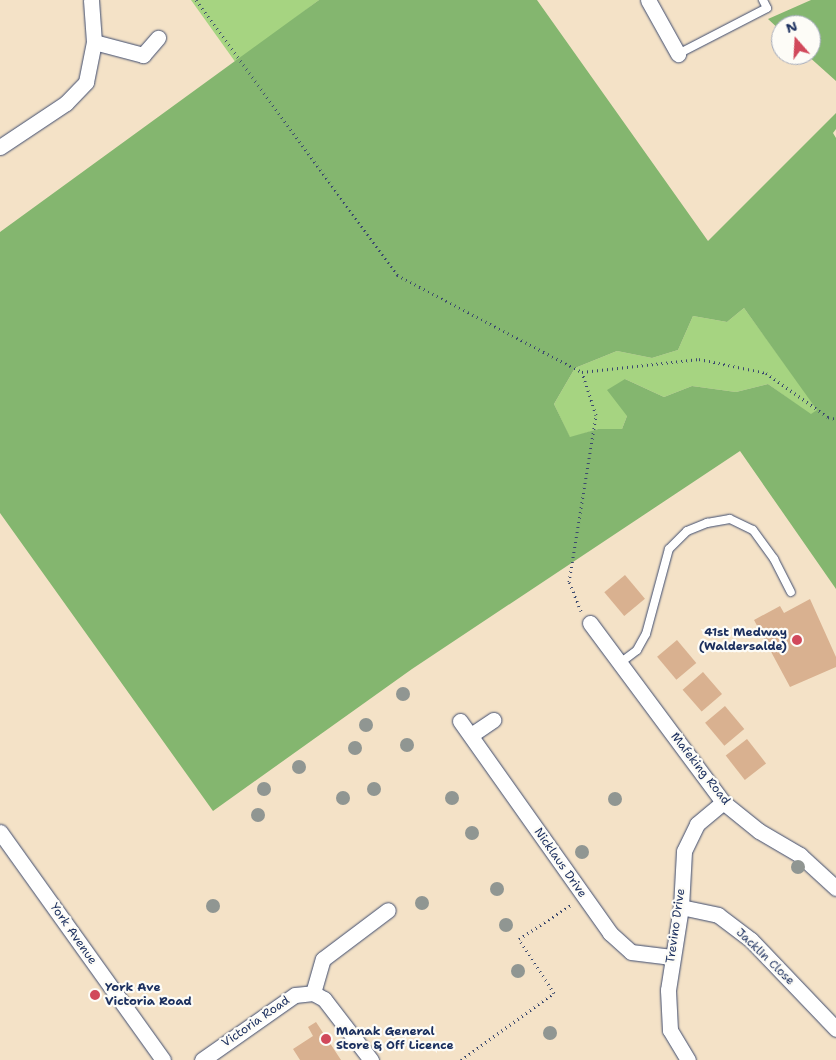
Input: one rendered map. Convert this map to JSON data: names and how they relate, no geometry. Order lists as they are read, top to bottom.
{
  "streets": {
    "street": [
      "Mafeking Road",
      "Nicklaus Drive",
      "Trevino Drive",
      "York Avenue",
      "Jacklin Close",
      "Victoria Road"
    ]
  },
  "crossings": [
    ["Mafeking Road", "Trevino Drive"],
    ["Nicklaus Drive", "Trevino Drive"],
    ["Trevino Drive", "Jacklin Close"]
  ],
  "places": ["41st Medway (Waldersalde)", "York Ave Victoria Road", "Manak General Store & Off Licence"],
  "north": "top"
}
